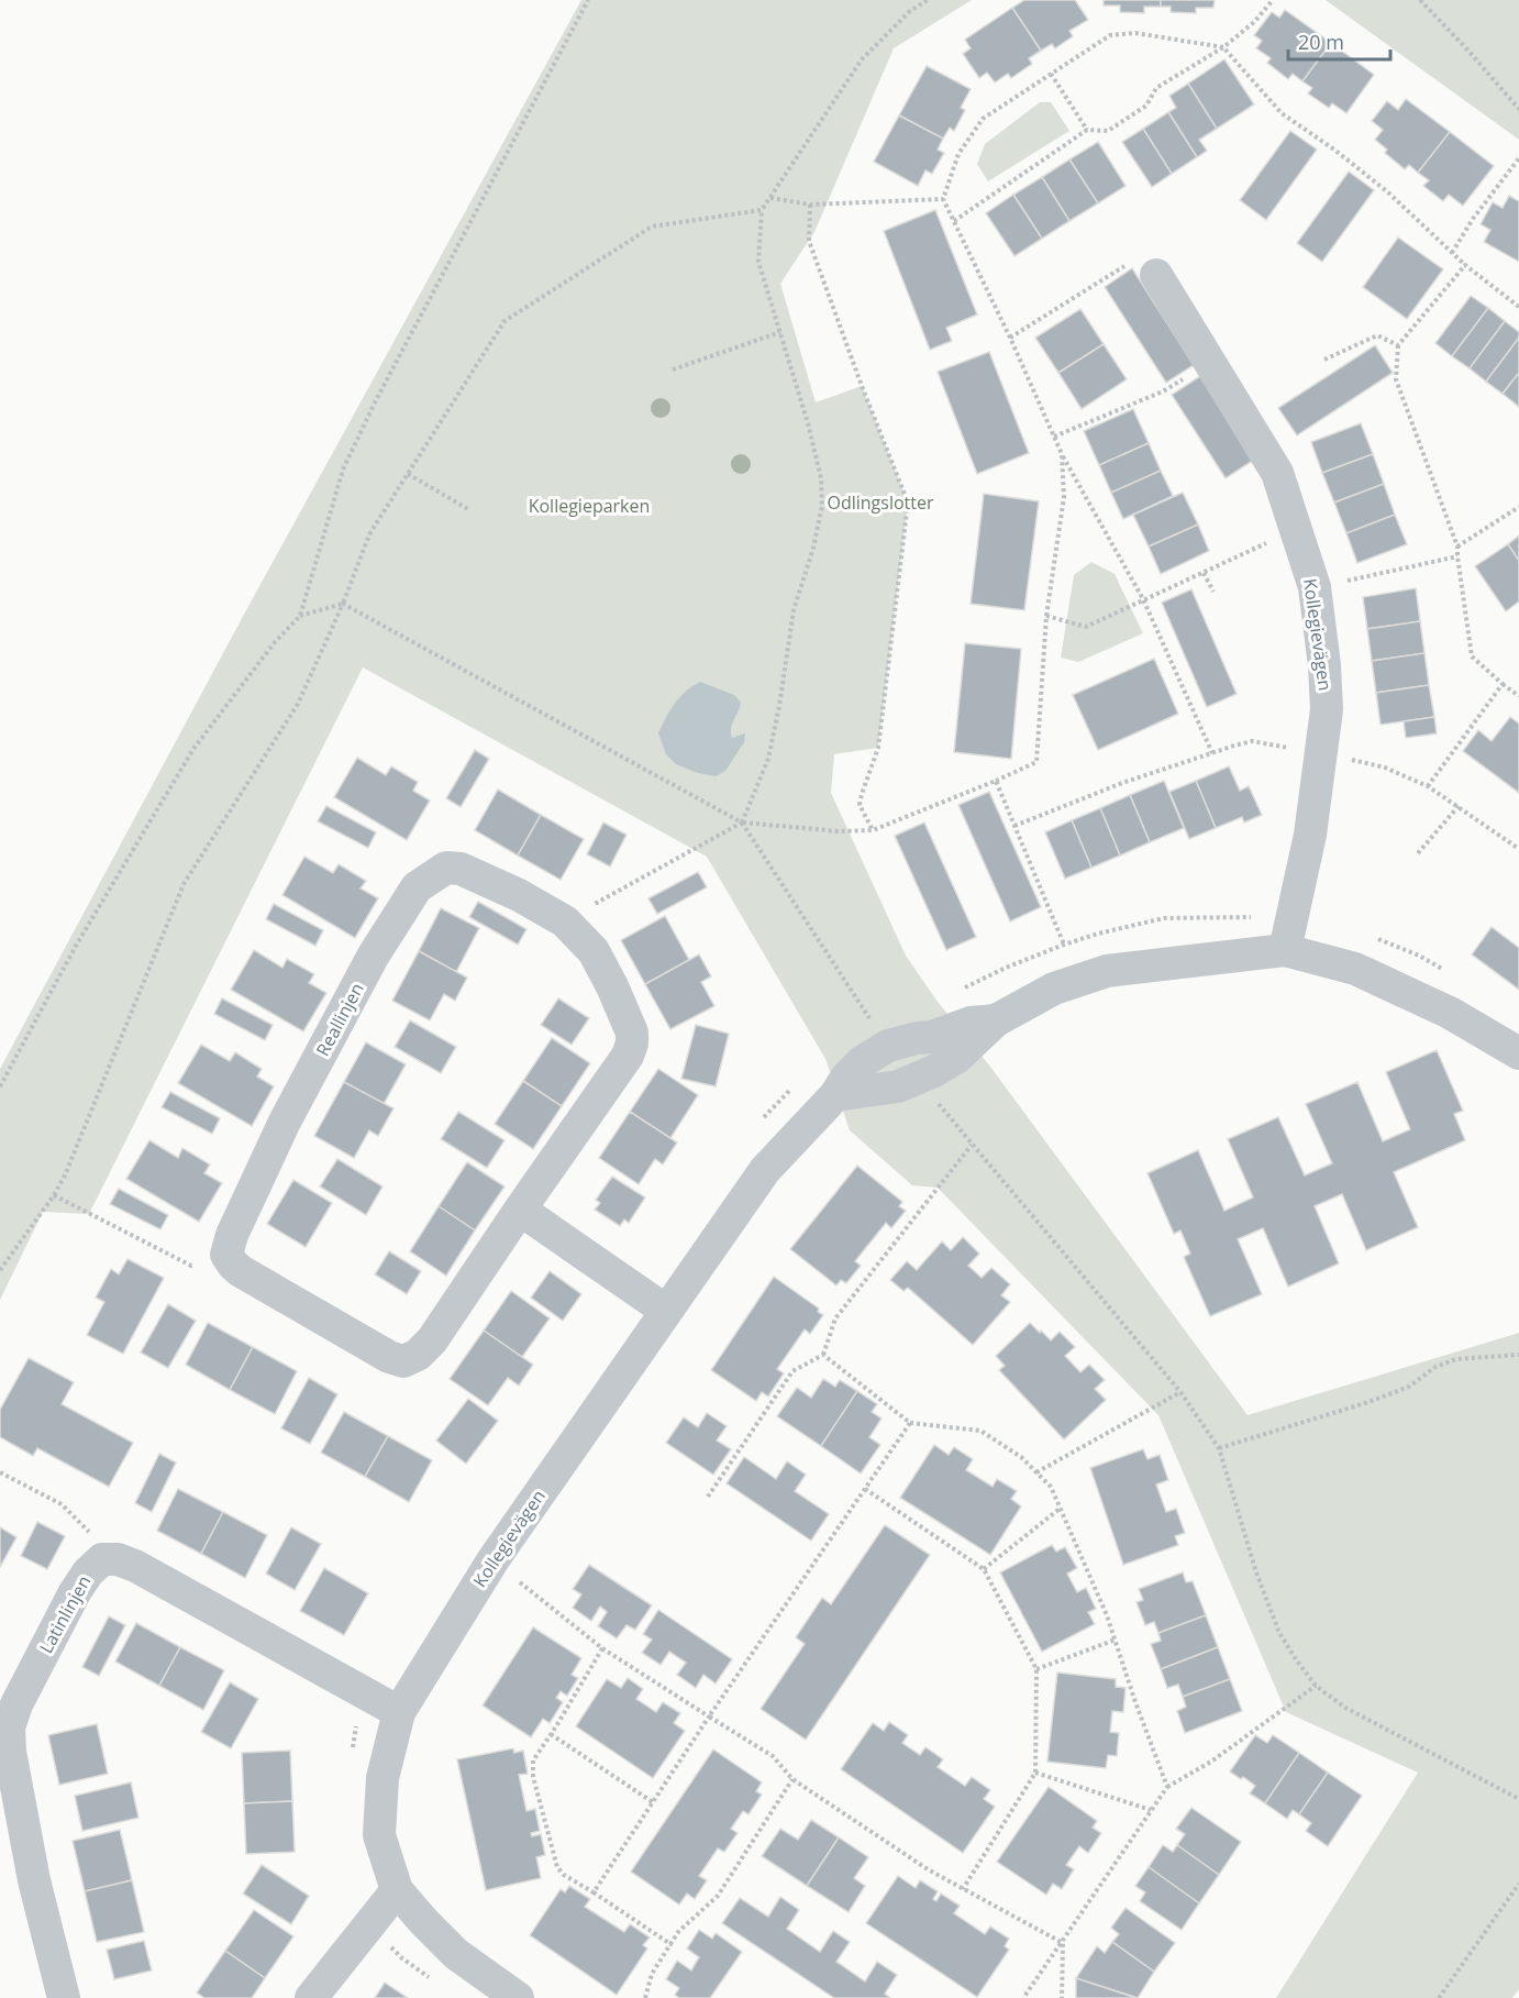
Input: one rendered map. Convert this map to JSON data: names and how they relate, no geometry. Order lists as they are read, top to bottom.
{
  "streets": {
    "street": ["Kollegievägen", "Reallinjen", "Latinlinjen"]
  },
  "crossings": [
    ["Kollegievägen", "Latinlinjen"]
  ],
  "parks": ["Odlingslotter", "Kollegieparken"],
  "scale_bar": "20 m"
}
